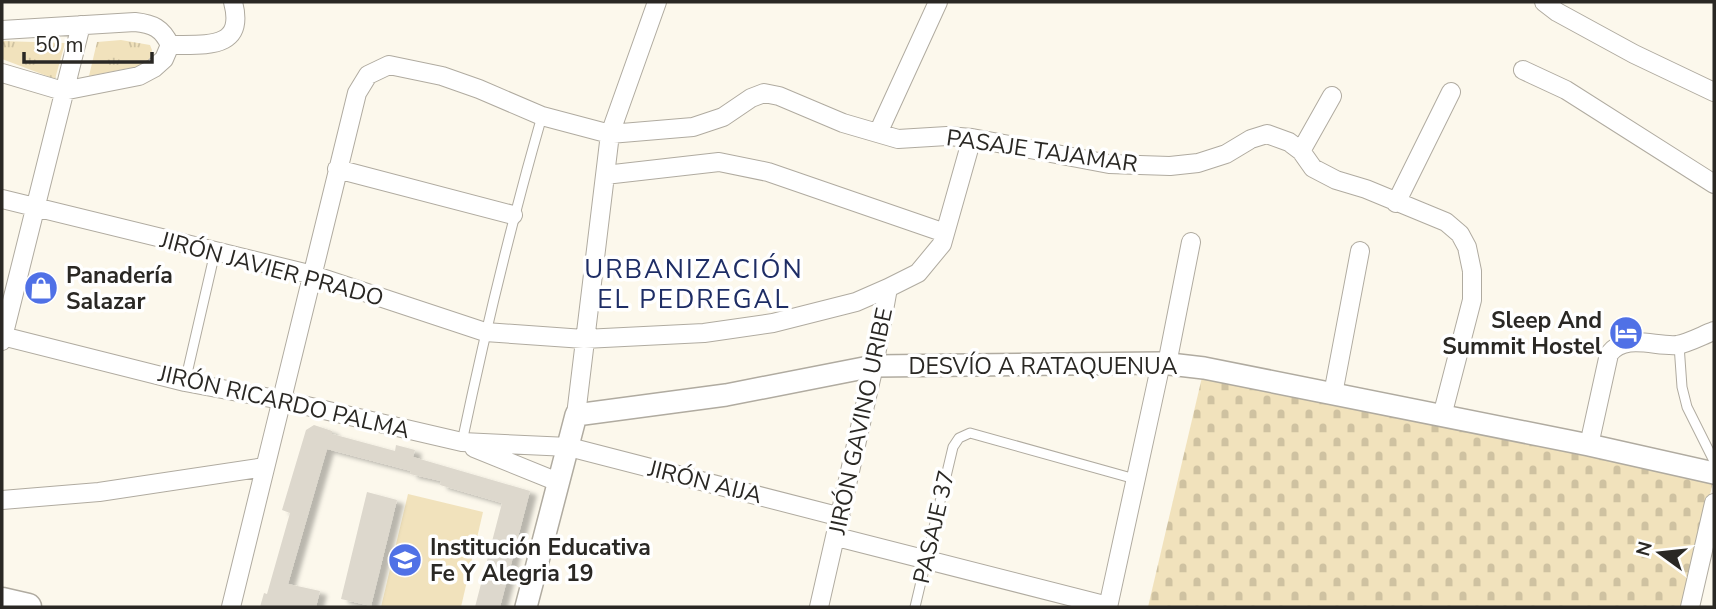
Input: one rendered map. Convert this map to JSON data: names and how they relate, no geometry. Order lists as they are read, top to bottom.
{
  "streets": {
    "street": [
      "PASAJE TAJAMAR",
      "JIRÓN JAVIER PRADO",
      "DESVÍO A RATAQUENUA",
      "JIRÓN RICARDO PALMA",
      "JIRÓN GAVINO URIBE",
      "JIRÓN AIJA"
    ],
    "lane": ["PASAJE 37"]
  },
  "crossings": [
    ["PASAJE TAJAMAR", "DESVÍO A RATAQUENUA"],
    ["PASAJE TAJAMAR", "JIRÓN GAVINO URIBE"],
    ["JIRÓN JAVIER PRADO", "JIRÓN GAVINO URIBE"],
    ["DESVÍO A RATAQUENUA", "JIRÓN GAVINO URIBE"],
    ["JIRÓN RICARDO PALMA", "JIRÓN AIJA"],
    ["JIRÓN GAVINO URIBE", "JIRÓN AIJA"]
  ],
  "districts": ["URBANIZACIÓN EL PEDREGAL"],
  "places": {
    "shop": ["Panadería Salazar"],
    "hotel": ["Sleep And Summit Hostel"],
    "school or university": ["Institución Educativa Fe Y Alegria 19"]
  },
  "scale_bar": "50 m",
  "north": "left"
}
